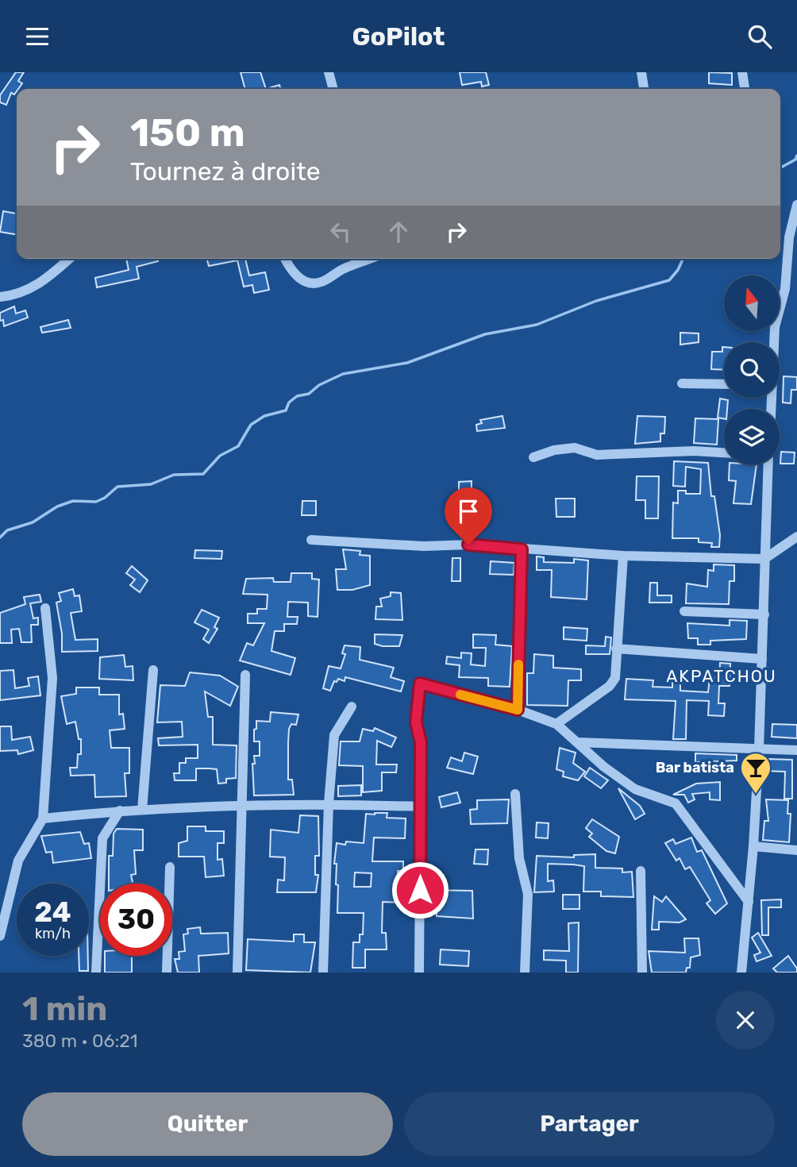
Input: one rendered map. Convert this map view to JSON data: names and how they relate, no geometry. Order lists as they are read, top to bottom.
{
  "districts": ["AKPATCHOU"],
  "places": {
    "bar": ["Bar batista"]
  },
  "north": "top",
  "page": {
    "header": "GoPilot",
    "turn": ["150 m", "Tournez à droite"],
    "speed": "24 km/h",
    "limit": "30",
    "heading": ["1 min", "380 m · 06:21"],
    "buttons": ["Quitter", "Partager"]
  }
}
